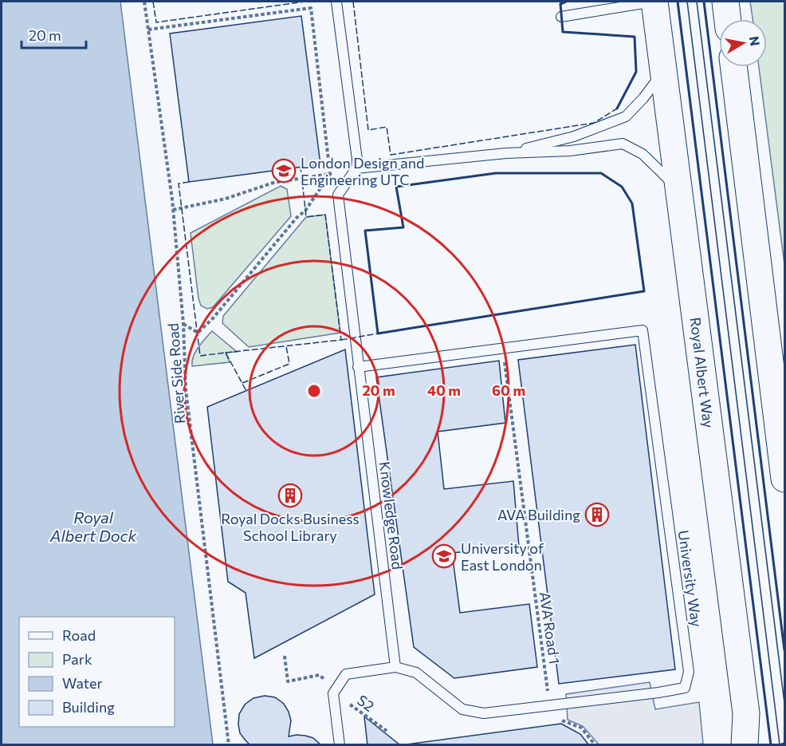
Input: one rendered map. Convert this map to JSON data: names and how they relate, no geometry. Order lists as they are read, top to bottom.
{
  "streets": {
    "main road": ["Royal Albert Way"],
    "lane": ["Knowledge Road", "University Way"],
    "path": ["River Side Road", "AVA Road 1", "S2"]
  },
  "crossings": [
    ["Knowledge Road", "University Way"],
    ["University Way", "AVA Road 1"],
    ["University Way", "S2"]
  ],
  "water": ["Royal Albert Dock"],
  "places": {
    "school or university": ["London Design and Engineering UTC", "University of East London"],
    "building": ["Royal Docks Business School Library", "AVA Building"]
  },
  "legend": [
    "Road",
    "Park",
    "Water",
    "Building"
  ],
  "scale_bar": "20 m",
  "north": "right",
  "rings": ["20 m", "40 m", "60 m"]
}
